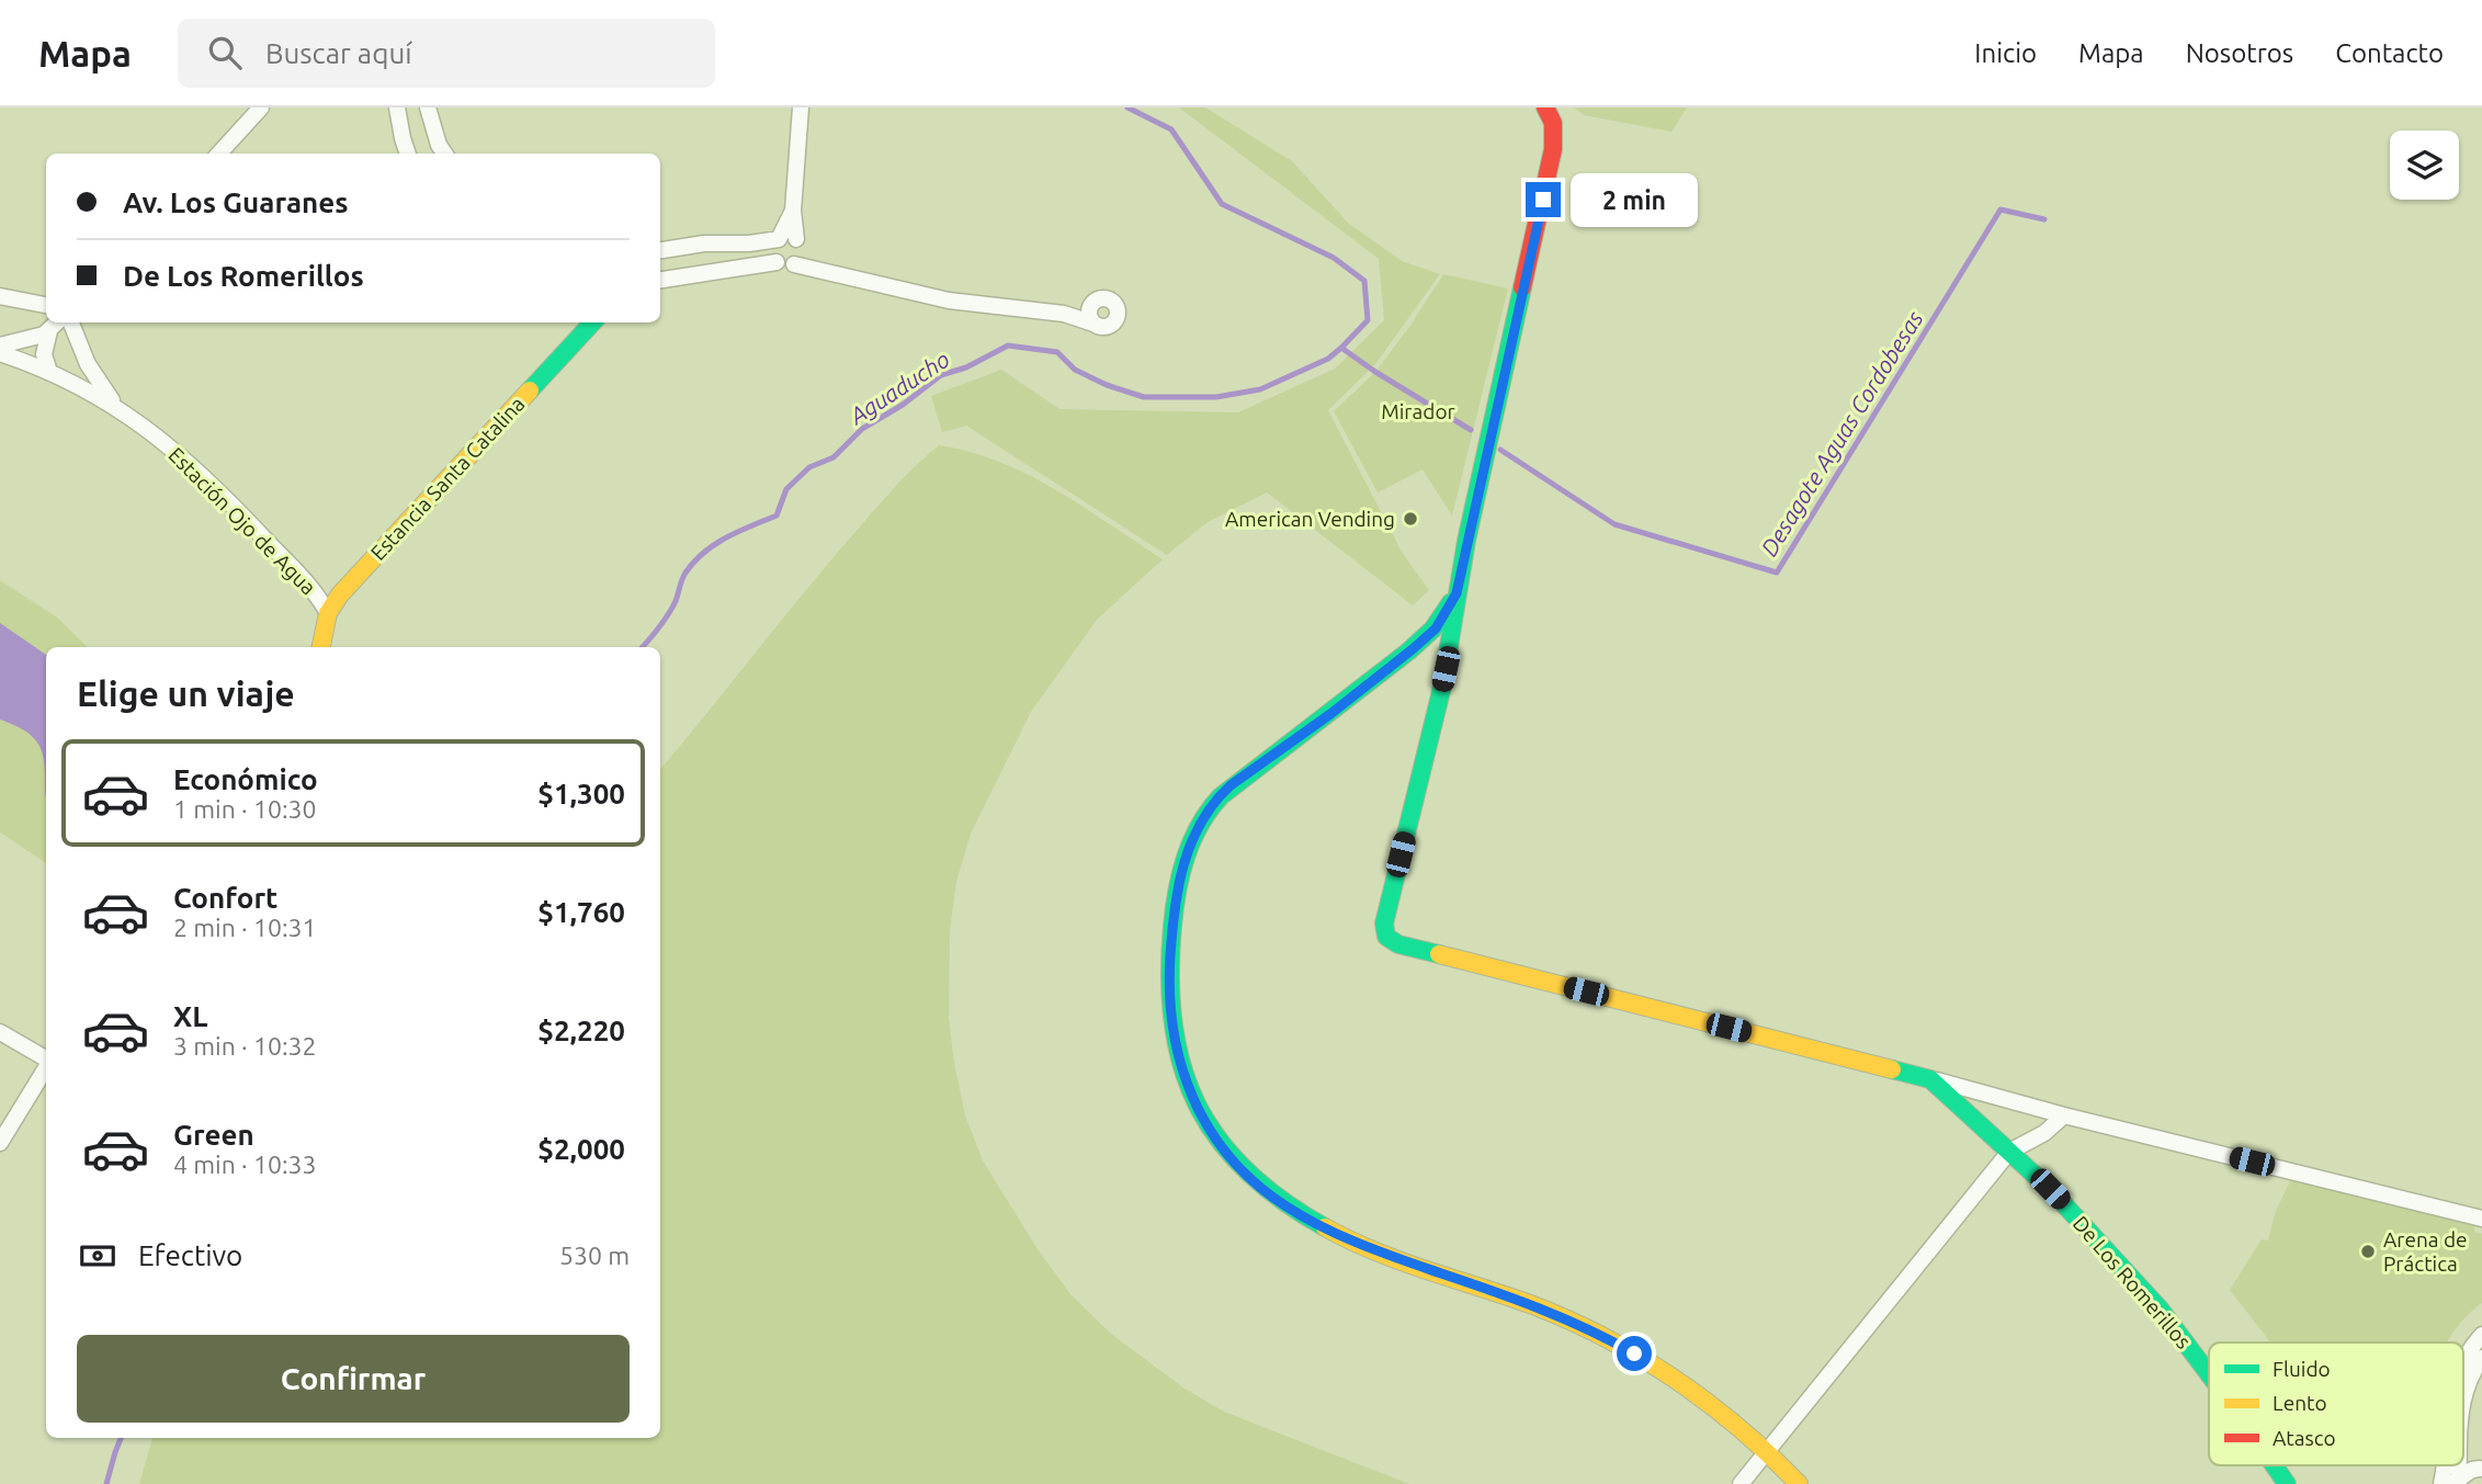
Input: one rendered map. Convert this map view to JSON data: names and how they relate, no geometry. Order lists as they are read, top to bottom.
{
  "streets": {
    "street": ["Estancia Santa Catalina", "Estación Ojo de Agua", "De Los Romerillos"]
  },
  "crossings": [
    ["Estancia Santa Catalina", "Estación Ojo de Agua"]
  ],
  "water": ["Aguaducho", "Desagote Aguas Cordobesas"],
  "parks": ["Mirador"],
  "places": ["American Vending", "Arena de Práctica"],
  "legend": ["Fluido", "Lento", "Atasco"],
  "page": {
    "header": "Mapa",
    "search": "Buscar aquí",
    "nav": [
      "Inicio",
      "Mapa",
      "Nosotros",
      "Contacto"
    ],
    "banner": ["Av. Los Guaranes", "De Los Romerillos"],
    "bubble": "2 min",
    "heading": "Elige un viaje",
    "list": [
      {
        "name": "Económico",
        "note": "1 min · 10:30",
        "value": "$1,300"
      },
      {
        "name": "Confort",
        "note": "2 min · 10:31",
        "value": "$1,760"
      },
      {
        "name": "XL",
        "note": "3 min · 10:32",
        "value": "$2,220"
      },
      {
        "name": "Green",
        "note": "4 min · 10:33",
        "value": "$2,000"
      }
    ],
    "pay": ["Efectivo", "530 m"],
    "buttons": "Confirmar"
  }
}
